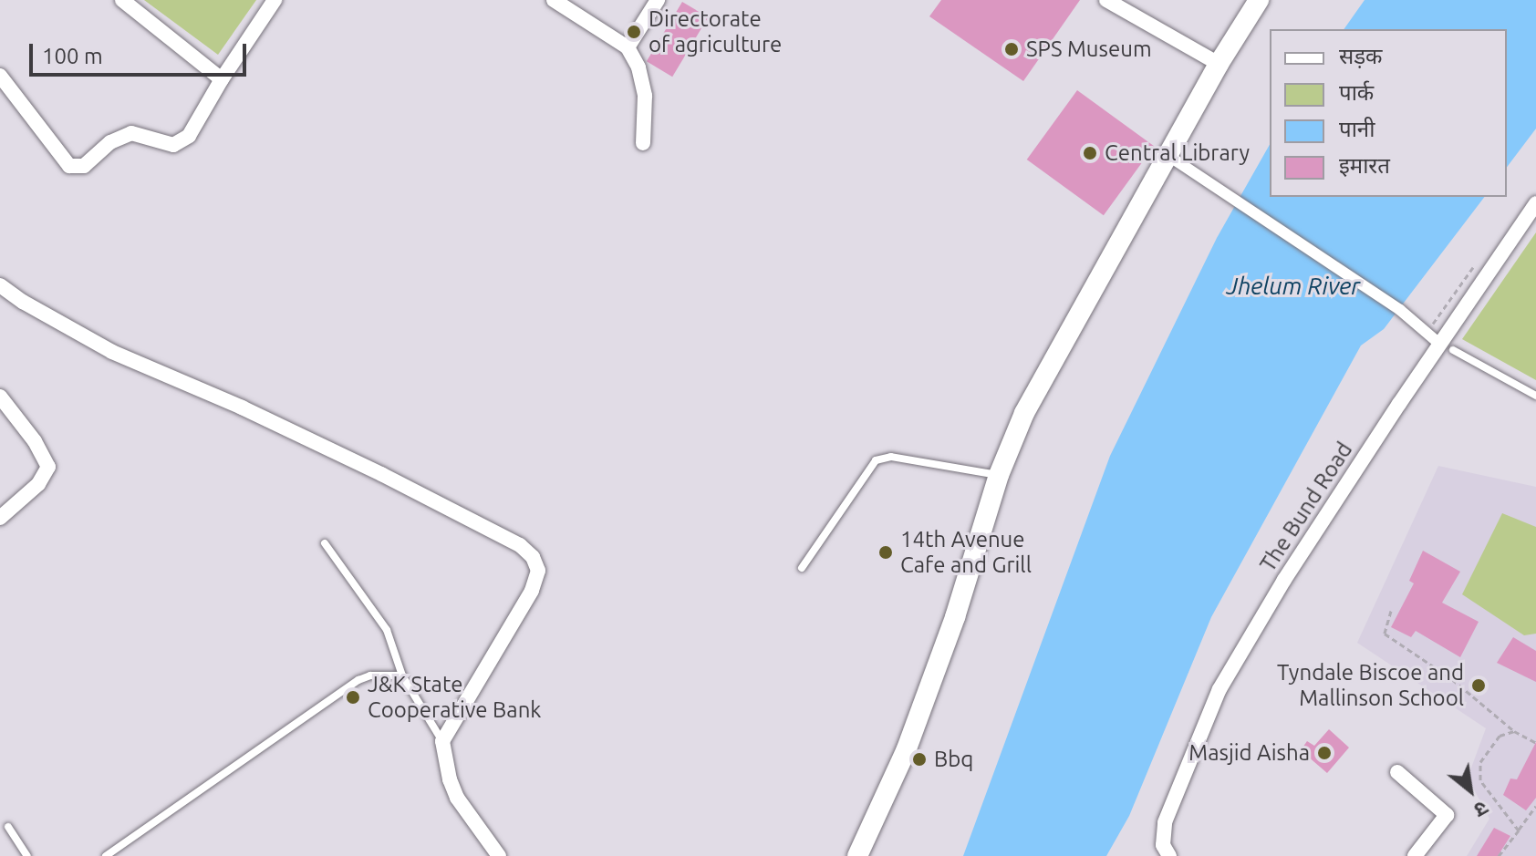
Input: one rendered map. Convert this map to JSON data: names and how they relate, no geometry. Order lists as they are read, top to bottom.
{
  "streets": {
    "street": ["The Bund Road"]
  },
  "water": ["Jhelum River"],
  "places": [
    "Directorate of agriculture",
    "SPS Museum",
    "Central Library",
    "14th Avenue Cafe and Grill",
    "Tyndale Biscoe and Mallinson School",
    "J&K State Cooperative Bank",
    "Masjid Aisha",
    "Bbq"
  ],
  "legend": [
    "सड़क",
    "पार्क",
    "पानी",
    "इमारत"
  ],
  "scale_bar": "100 m",
  "north": "bottom right"
}
